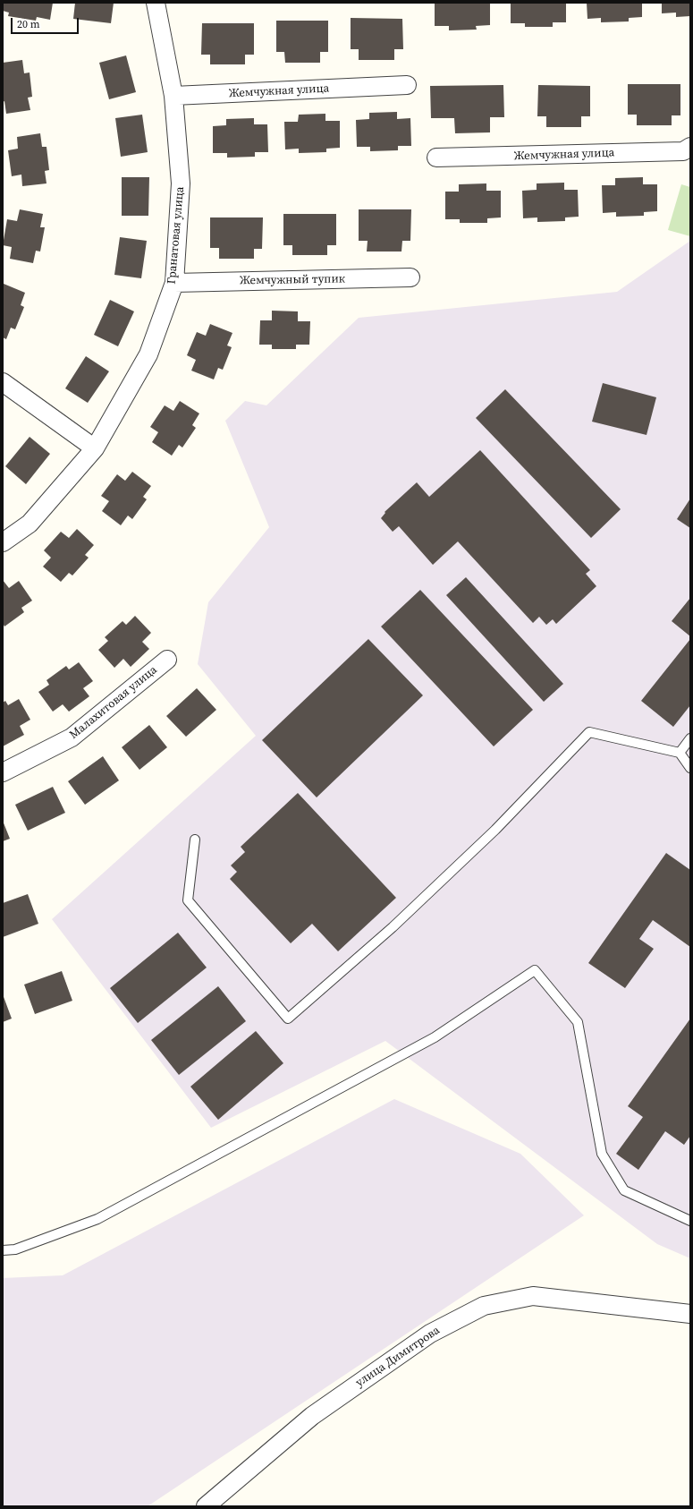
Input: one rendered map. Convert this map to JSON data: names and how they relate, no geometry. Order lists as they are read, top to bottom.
{
  "streets": {
    "street": [
      "Жемчужная улица",
      "Гранатовая улица",
      "Жемчужный тупик",
      "Малахитовая улица",
      "улица Димитрова"
    ]
  },
  "crossings": [
    ["Жемчужная улица", "Гранатовая улица"],
    ["Гранатовая улица", "Жемчужный тупик"]
  ],
  "scale_bar": "20 m"
}
